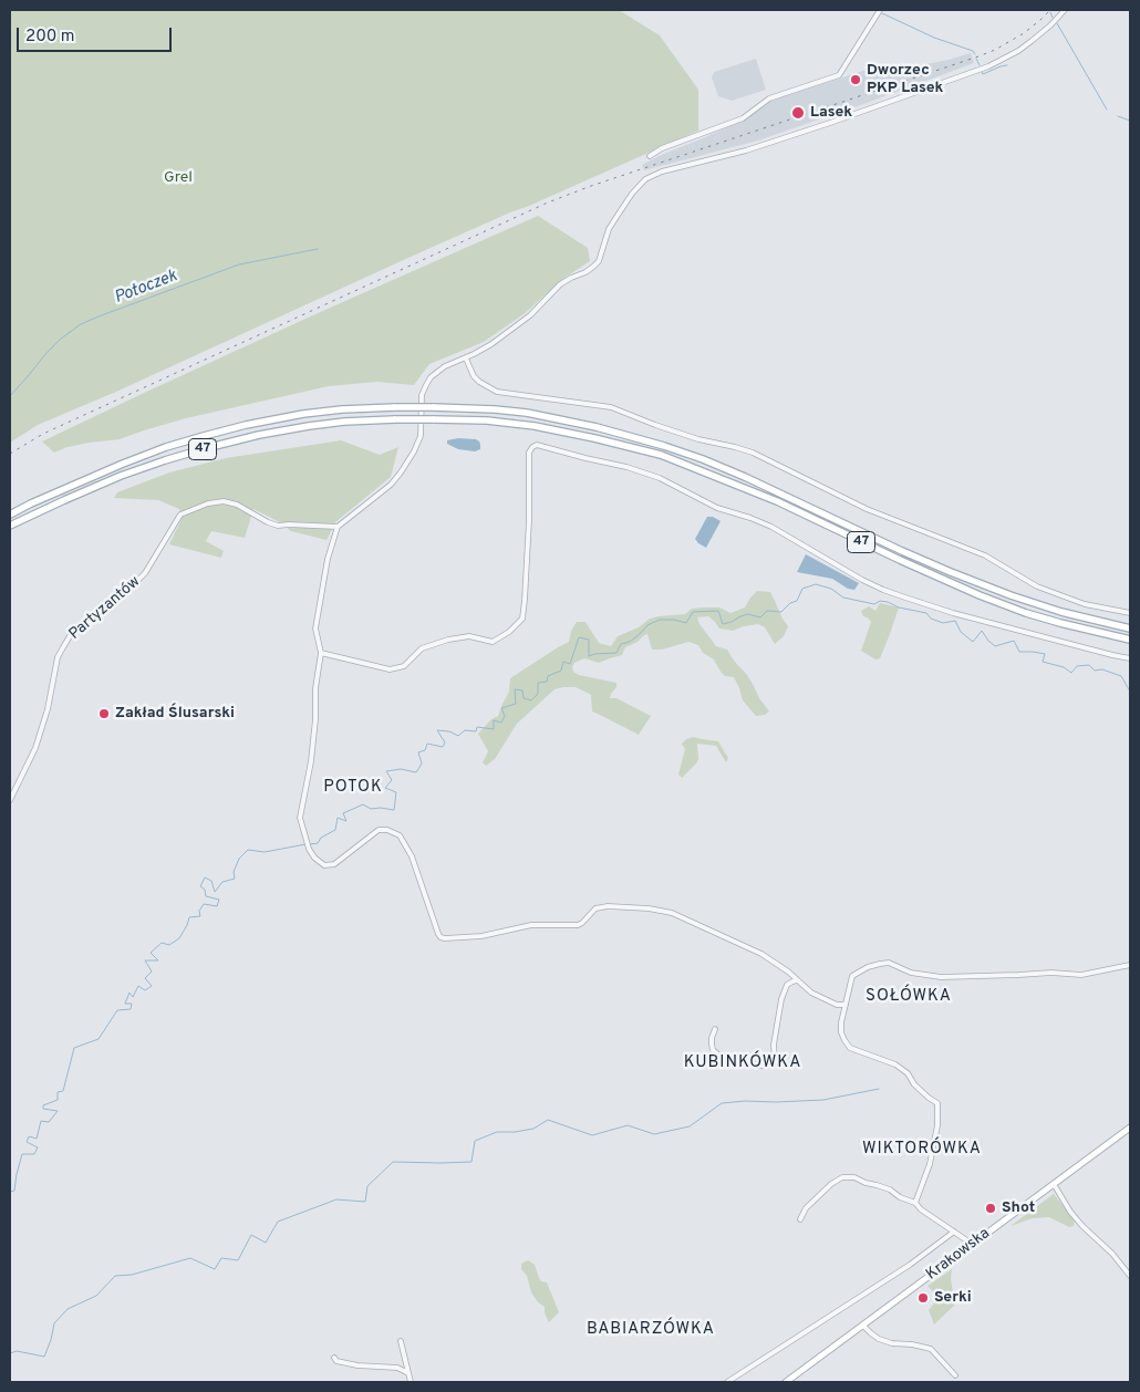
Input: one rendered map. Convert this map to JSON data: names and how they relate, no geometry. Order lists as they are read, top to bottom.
{
  "streets": {
    "main road": ["47", "Krakowska"],
    "street": ["Partyzantów"]
  },
  "districts": [
    "POTOK",
    "SOŁÓWKA",
    "KUBINKÓWKA",
    "WIKTORÓWKA",
    "BABIARZÓWKA"
  ],
  "water": ["Potoczek"],
  "parks": ["Grel"],
  "places": [
    "Dworzec PKP Lasek",
    "Lasek",
    "Zakład Ślusarski",
    "Shot",
    "Serki"
  ],
  "scale_bar": "200 m"
}
